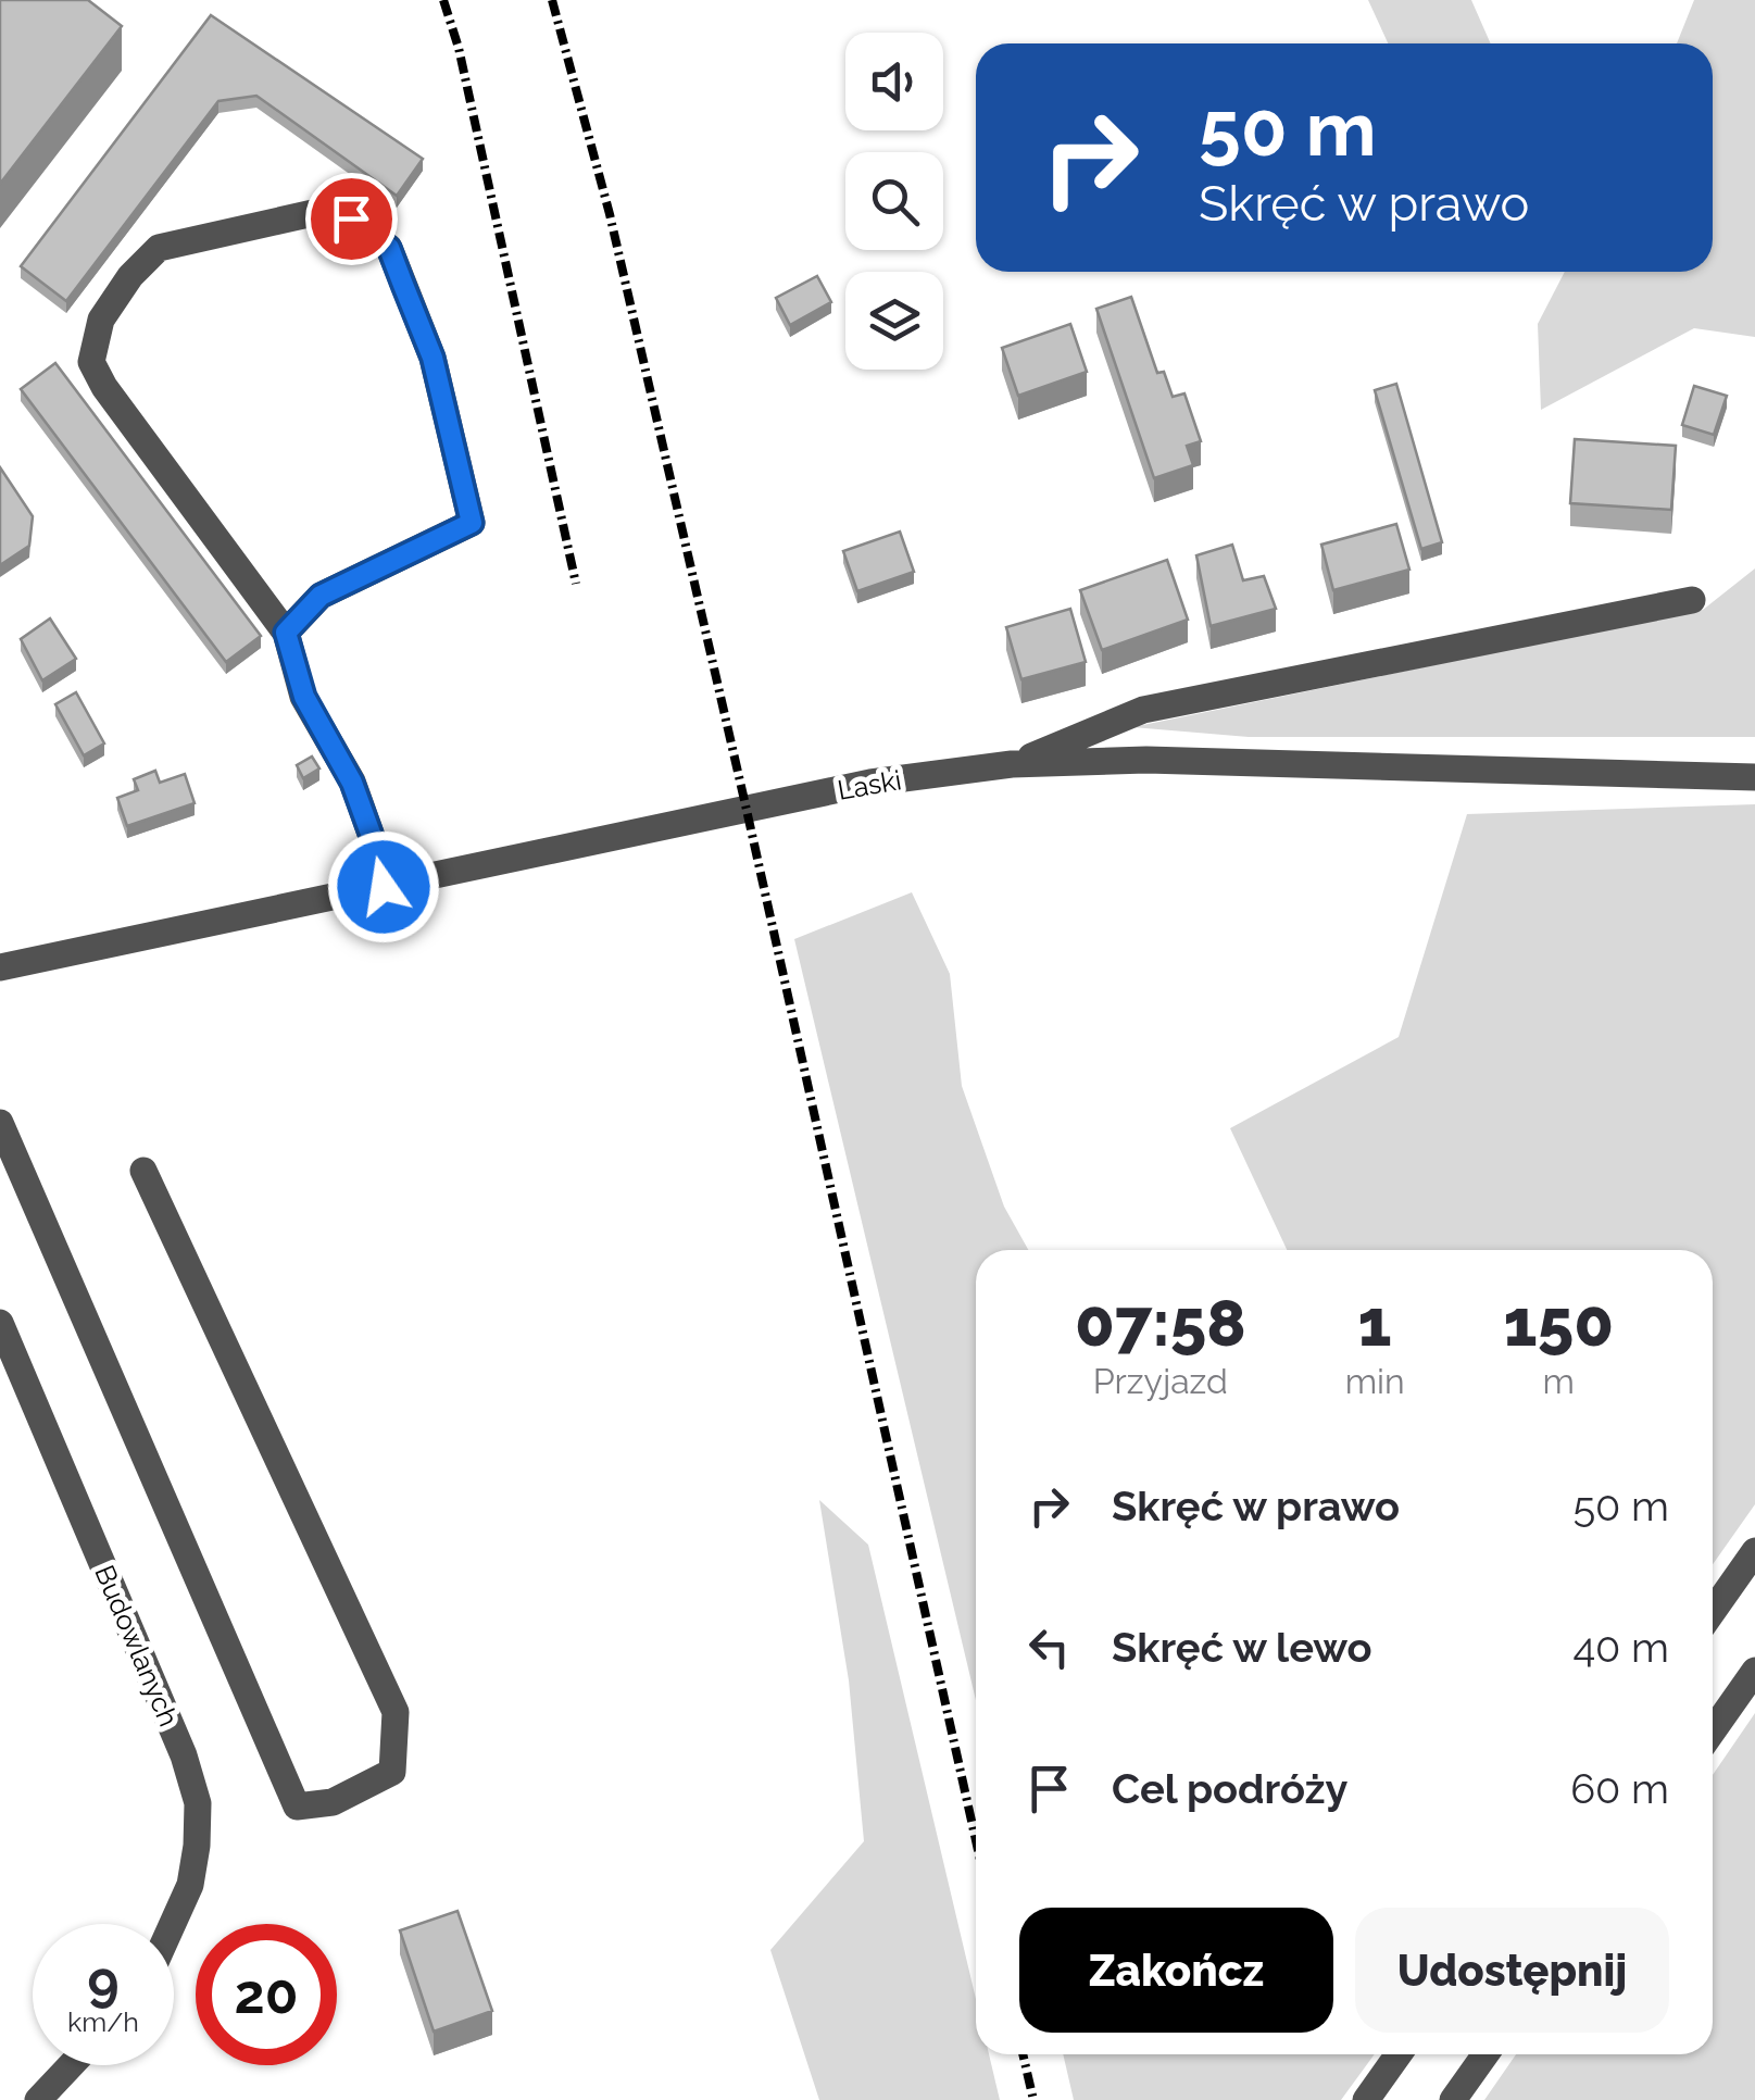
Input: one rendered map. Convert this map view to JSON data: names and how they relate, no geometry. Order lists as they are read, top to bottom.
{
  "streets": {
    "street": ["Laski", "Budowlanych"]
  },
  "page": {
    "turn": ["50 m", "Skręć w prawo"],
    "eta": [
      "07:58",
      "Przyjazd",
      "1",
      "min",
      "150",
      "m"
    ],
    "list": [
      {
        "name": "Skręć w prawo",
        "value": "50 m"
      },
      {
        "name": "Skręć w lewo",
        "value": "40 m"
      },
      {
        "name": "Cel podróży",
        "value": "60 m"
      }
    ],
    "buttons": ["Zakończ", "Udostępnij"],
    "speed": "9 km/h",
    "limit": "20"
  }
}
